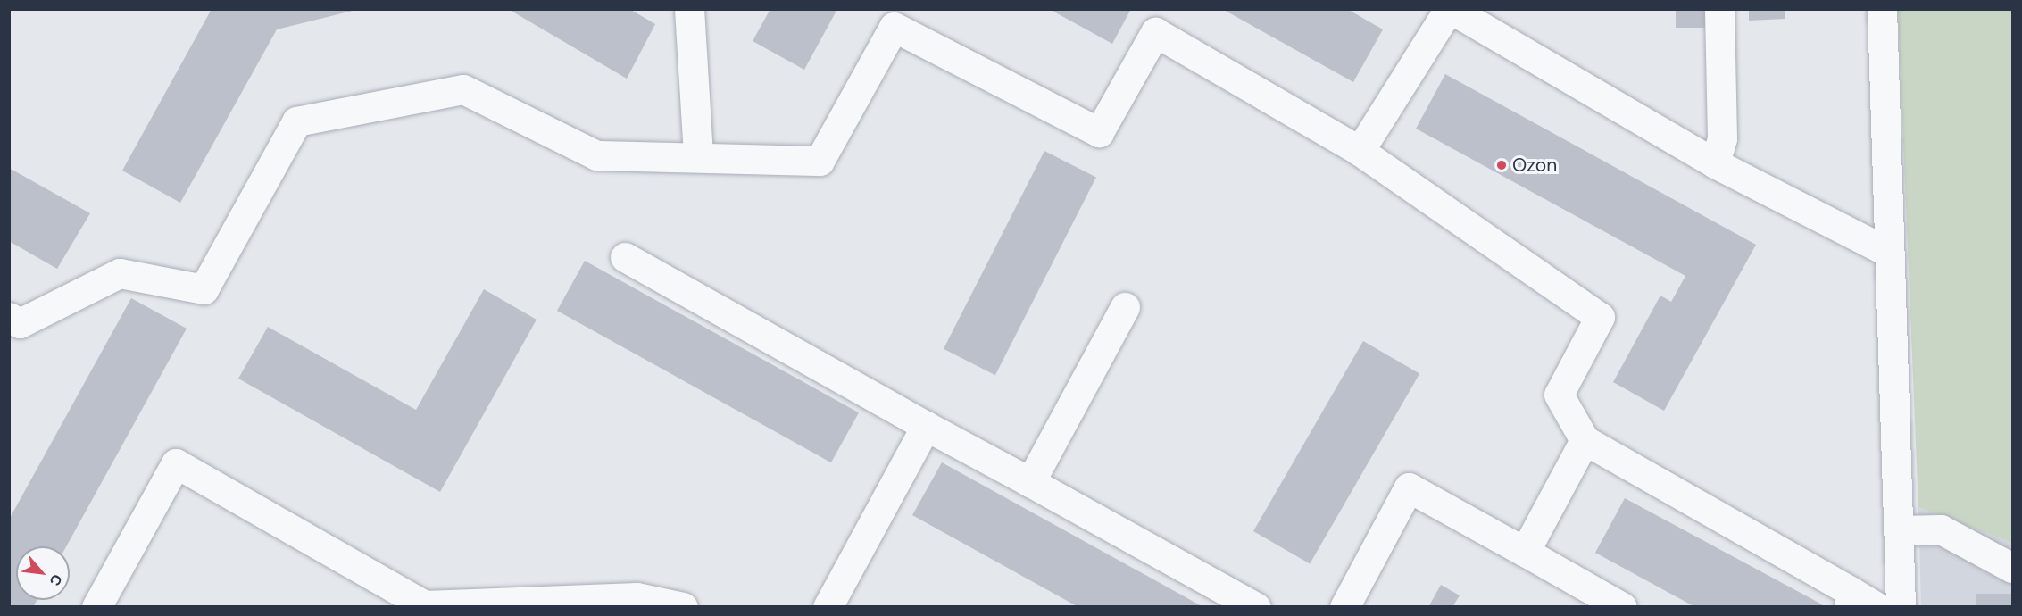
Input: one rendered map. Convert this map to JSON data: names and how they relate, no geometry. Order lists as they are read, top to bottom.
{
  "places": ["Ozon"],
  "north": "bottom right"
}
